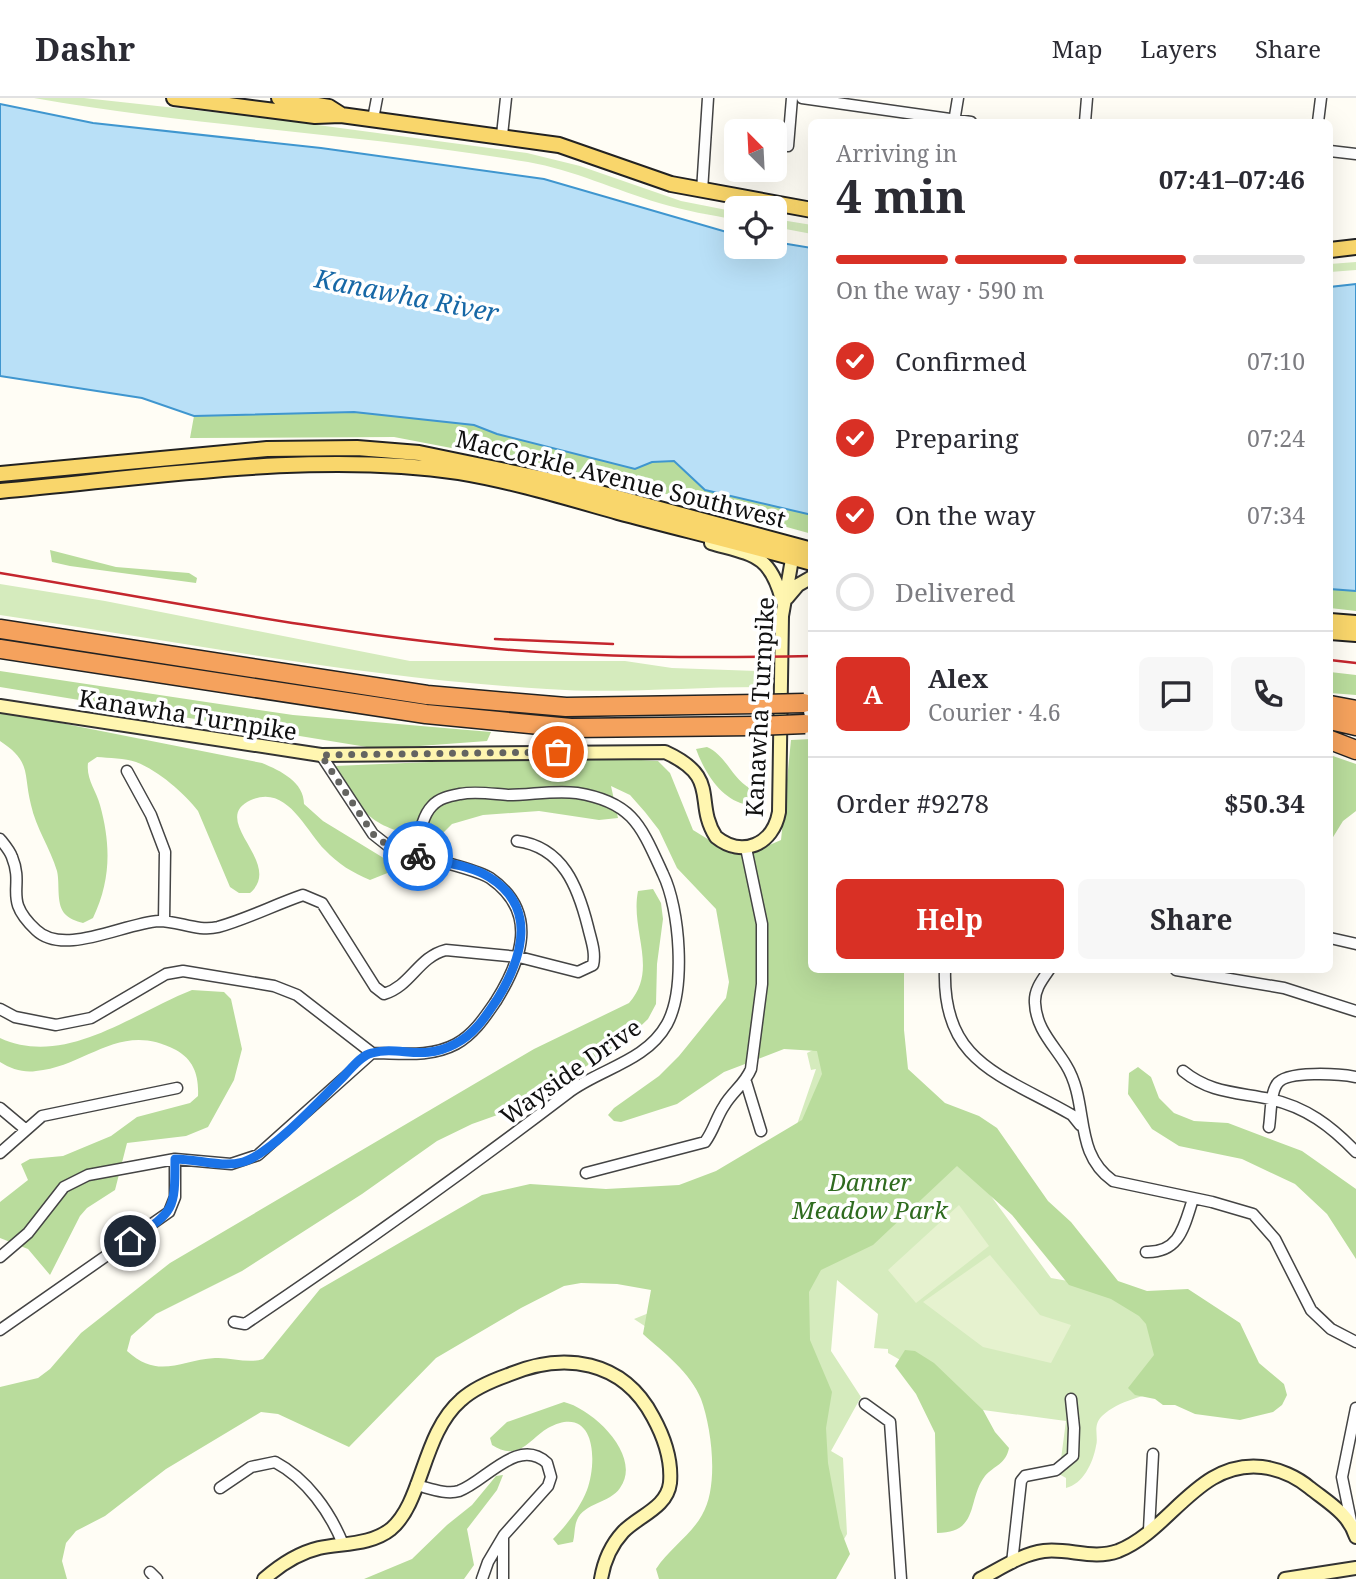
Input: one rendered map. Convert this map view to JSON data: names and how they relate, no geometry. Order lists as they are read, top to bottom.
{
  "streets": {
    "main road": ["MacCorkle Avenue Southwest", "Kanawha Turnpike"],
    "street": ["Wayside Drive"]
  },
  "crossings": [
    ["MacCorkle Avenue Southwest", "Kanawha Turnpike"]
  ],
  "water": ["Kanawha River"],
  "parks": ["Danner Meadow Park"],
  "north": "top left",
  "page": {
    "header": "Dashr",
    "nav": ["Map", "Layers", "Share"],
    "heading": ["4 min", "Arriving in", "07:41–07:46"],
    "panel": [
      "Alex",
      "Courier · 4.6",
      "Order #9278",
      "$50.34"
    ],
    "bar": "On the way · 590 m",
    "list": [
      ["Confirmed", "07:10"],
      ["Preparing", "07:24"],
      ["On the way", "07:34"],
      "Delivered"
    ],
    "round": "A",
    "buttons": ["Help", "Share"]
  }
}
